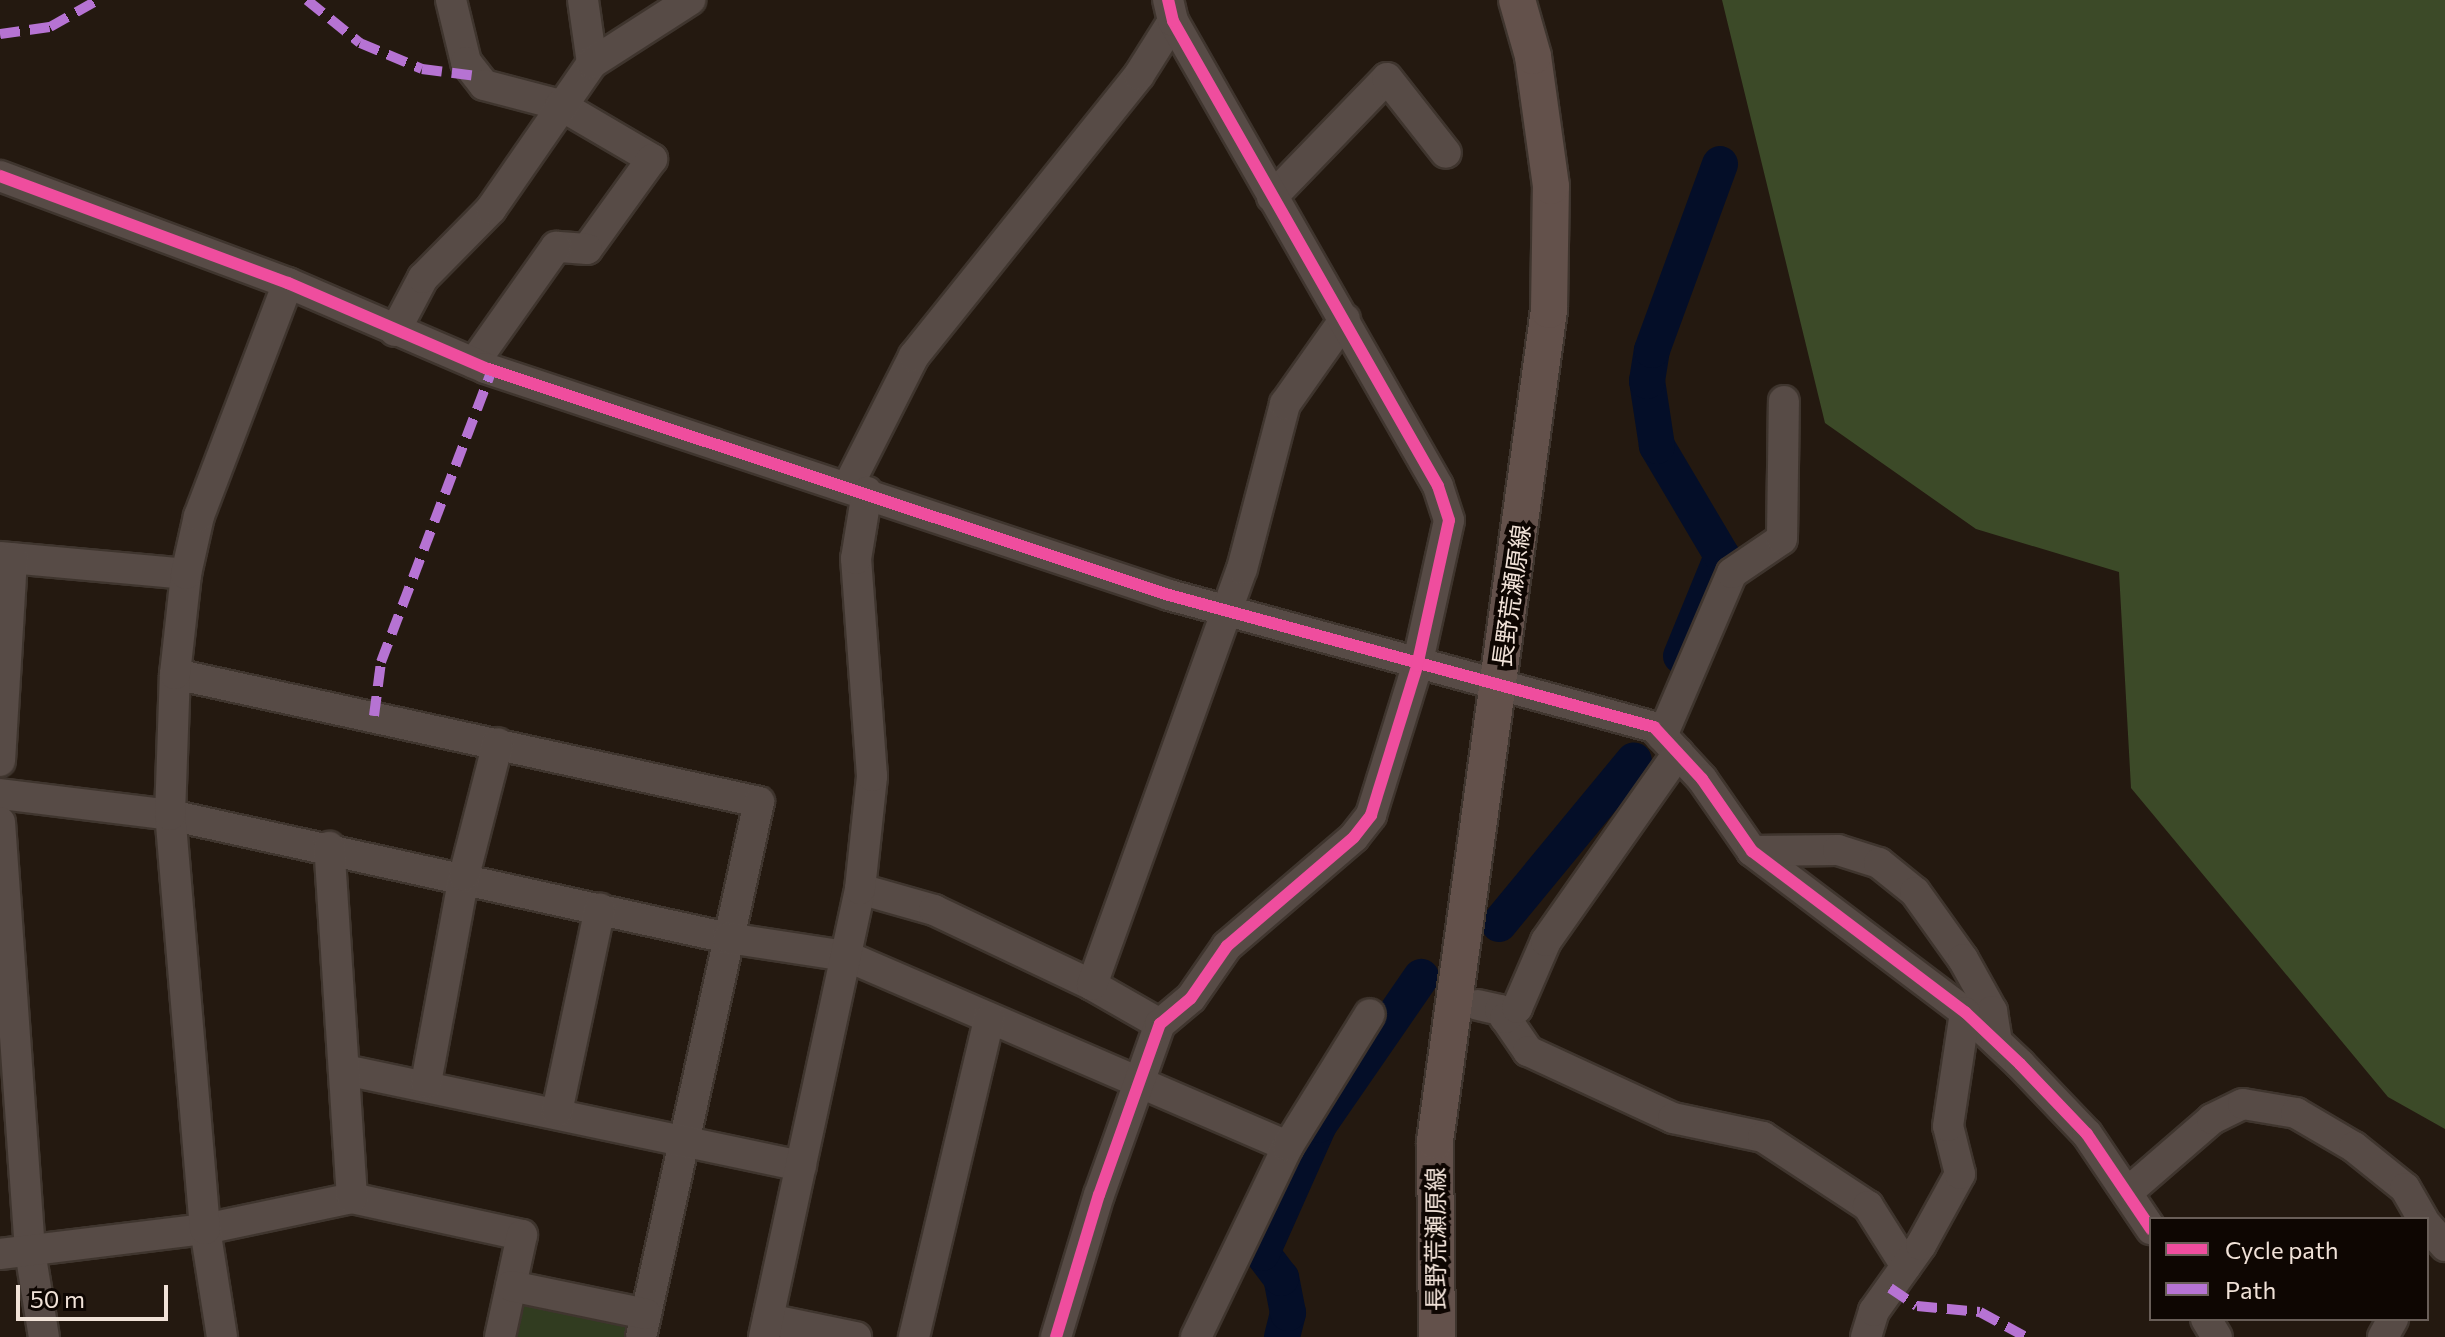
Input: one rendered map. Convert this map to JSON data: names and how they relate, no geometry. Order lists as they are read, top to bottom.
{
  "streets": {
    "main road": ["長野荒瀬原線"]
  },
  "legend": ["Cycle path", "Path"],
  "scale_bar": "50 m"
}
